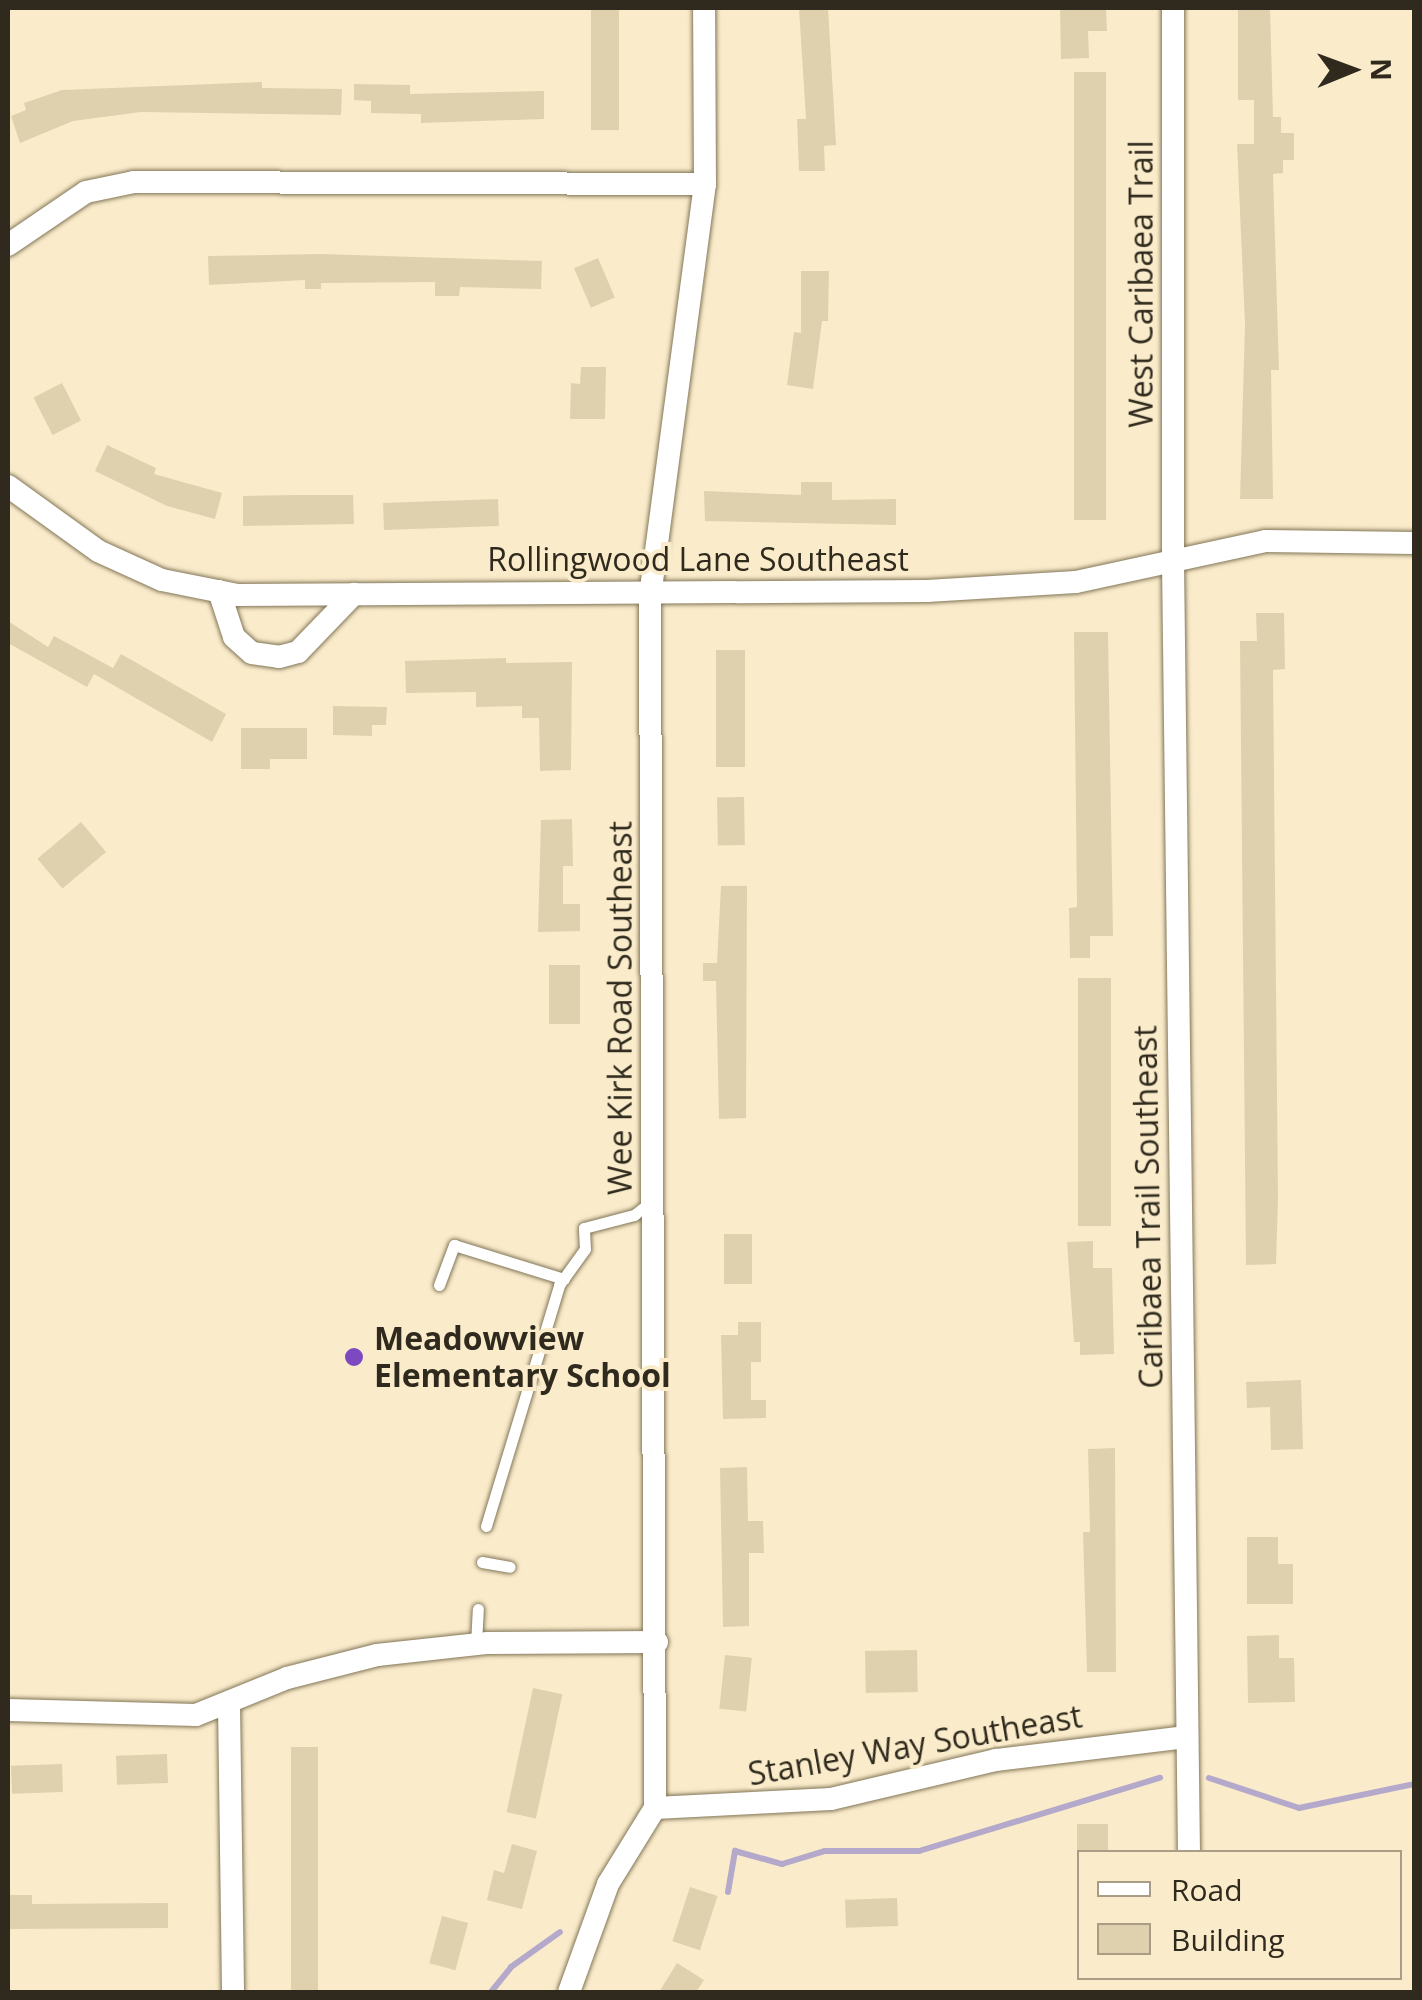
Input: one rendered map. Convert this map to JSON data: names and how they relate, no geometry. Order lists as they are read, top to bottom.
{
  "streets": {
    "street": [
      "West Caribaea Trail",
      "Rollingwood Lane Southeast",
      "Wee Kirk Road Southeast",
      "Caribaea Trail Southeast",
      "Stanley Way Southeast"
    ]
  },
  "crossings": [
    ["West Caribaea Trail", "Rollingwood Lane Southeast"],
    ["West Caribaea Trail", "Caribaea Trail Southeast"],
    ["Rollingwood Lane Southeast", "Wee Kirk Road Southeast"],
    ["Rollingwood Lane Southeast", "Caribaea Trail Southeast"],
    ["Wee Kirk Road Southeast", "Stanley Way Southeast"],
    ["Caribaea Trail Southeast", "Stanley Way Southeast"]
  ],
  "places": ["Meadowview Elementary School"],
  "legend": ["Road", "Building"],
  "north": "right"
}
